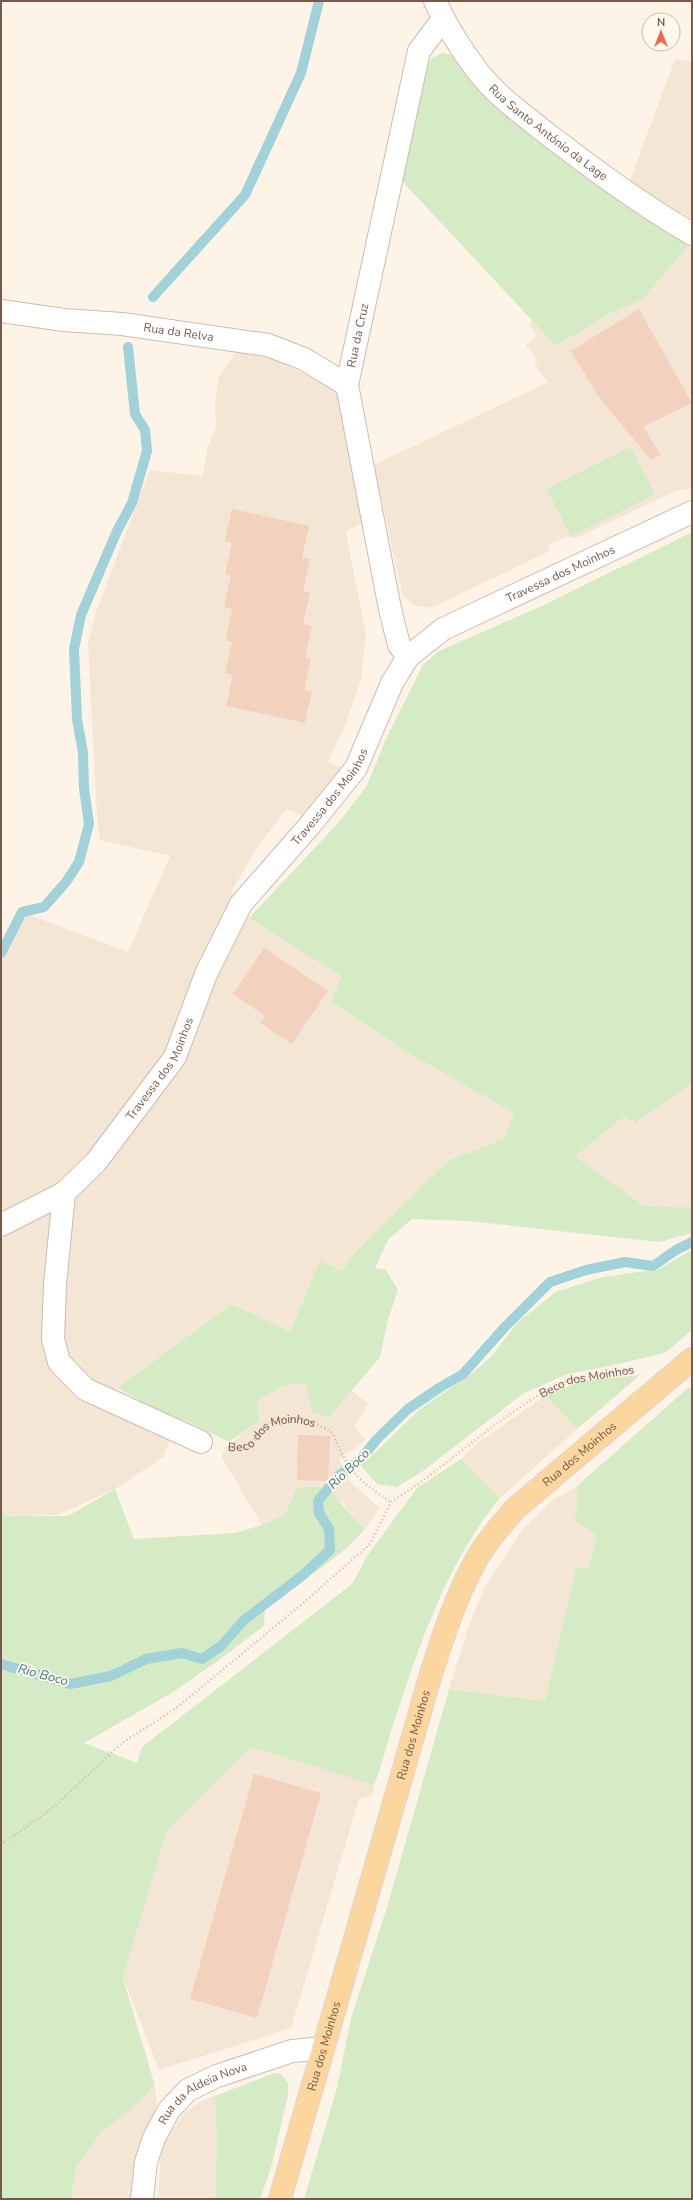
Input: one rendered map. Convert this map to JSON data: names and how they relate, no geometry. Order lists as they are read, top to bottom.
{
  "streets": {
    "main road": ["Rua dos Moinhos"],
    "street": [
      "Rua Santo António da Lage",
      "Rua da Relva",
      "Rua da Cruz",
      "Travessa dos Moinhos",
      "Rua da Aldeia Nova"
    ],
    "path": ["Beco dos Moinhos"]
  },
  "crossings": [
    ["Rua Santo António da Lage", "Rua da Cruz"],
    ["Rua da Relva", "Rua da Cruz"],
    ["Rua da Cruz", "Travessa dos Moinhos"],
    ["Beco dos Moinhos", "Rua dos Moinhos"],
    ["Rua dos Moinhos", "Rua da Aldeia Nova"]
  ],
  "water": ["Rio Boco"],
  "north": "top"
}
